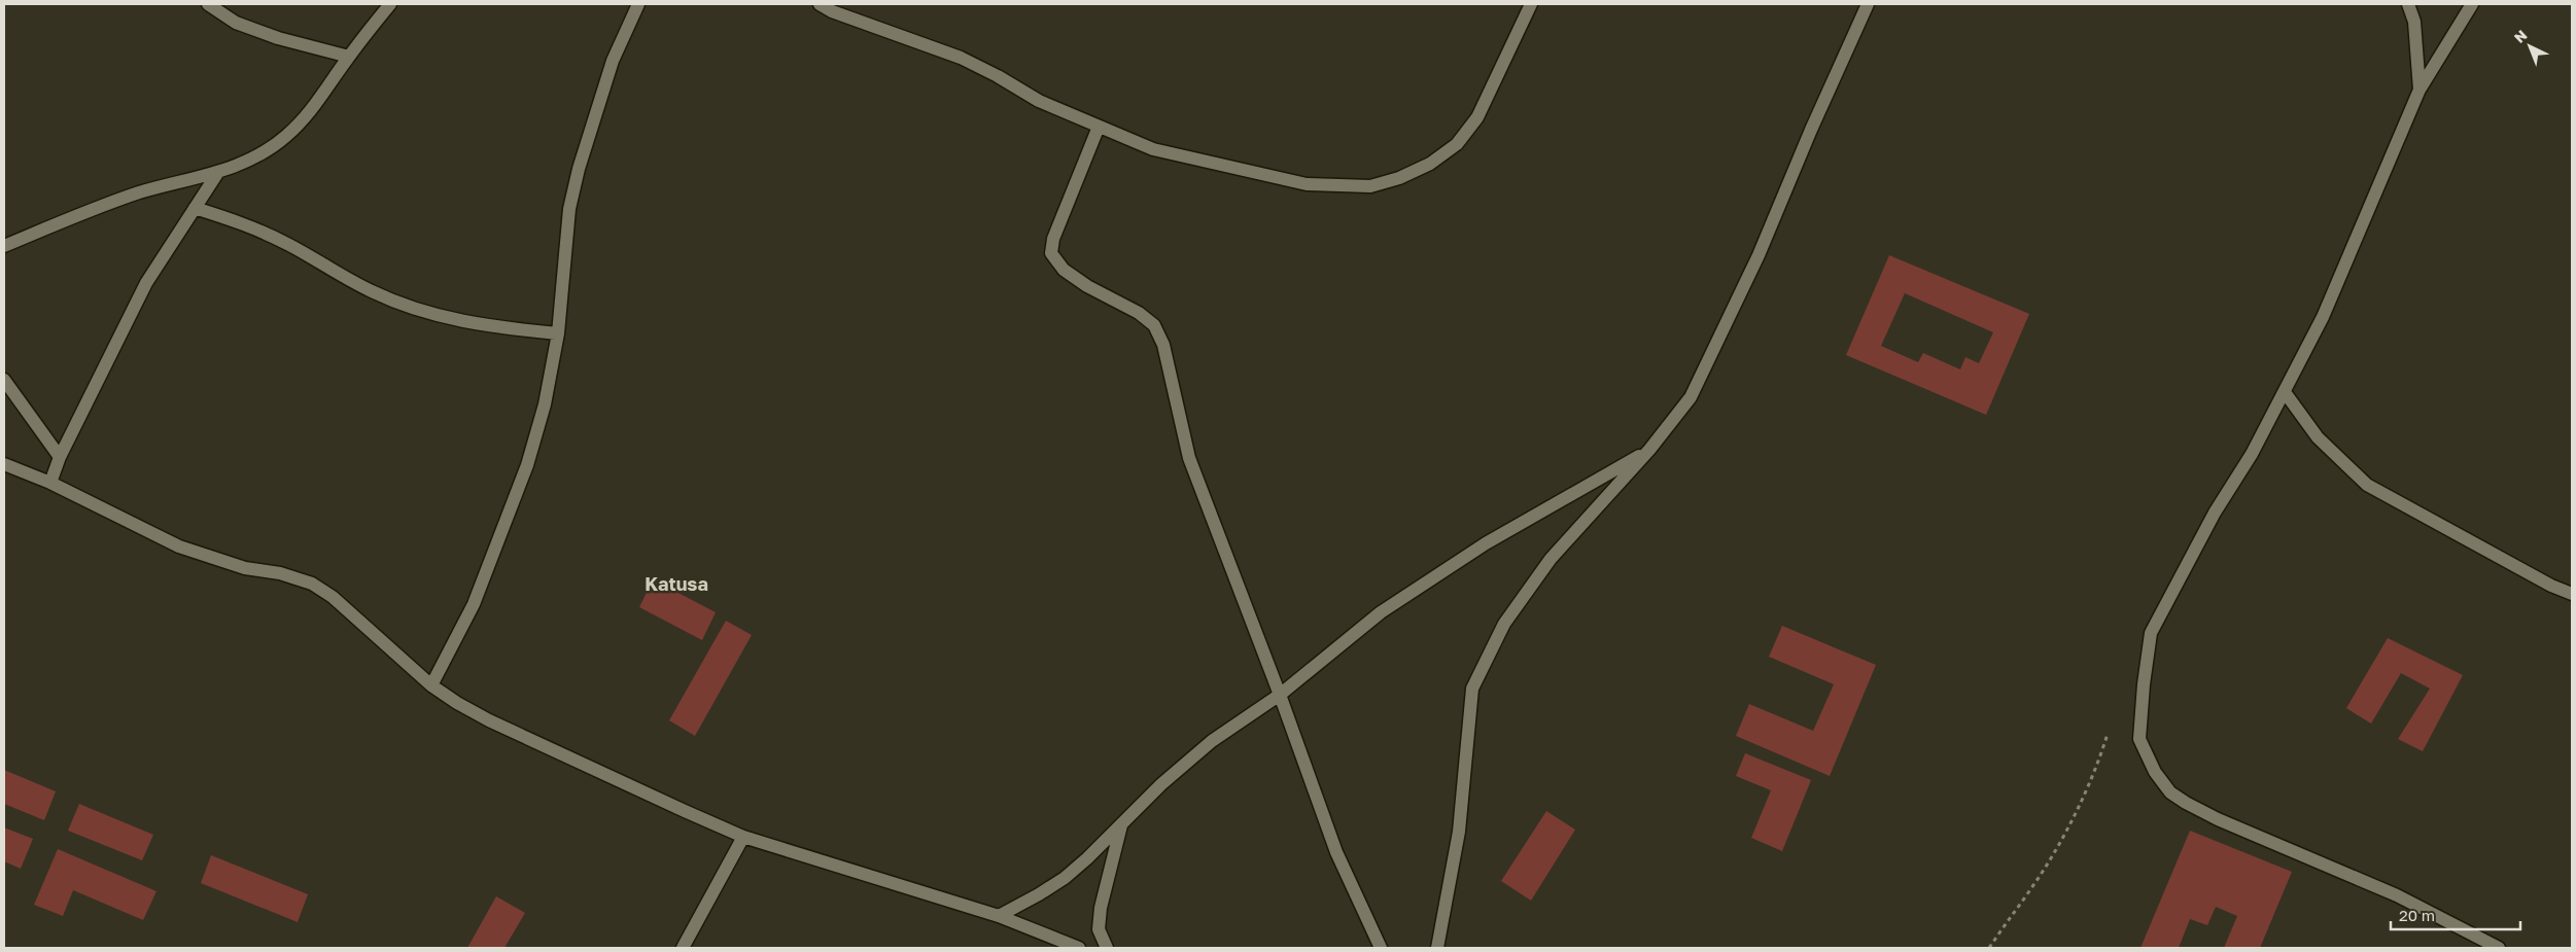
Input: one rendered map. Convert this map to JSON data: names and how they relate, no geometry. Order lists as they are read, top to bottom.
{
  "districts": ["Katusa"],
  "scale_bar": "20 m",
  "north": "top left"
}
